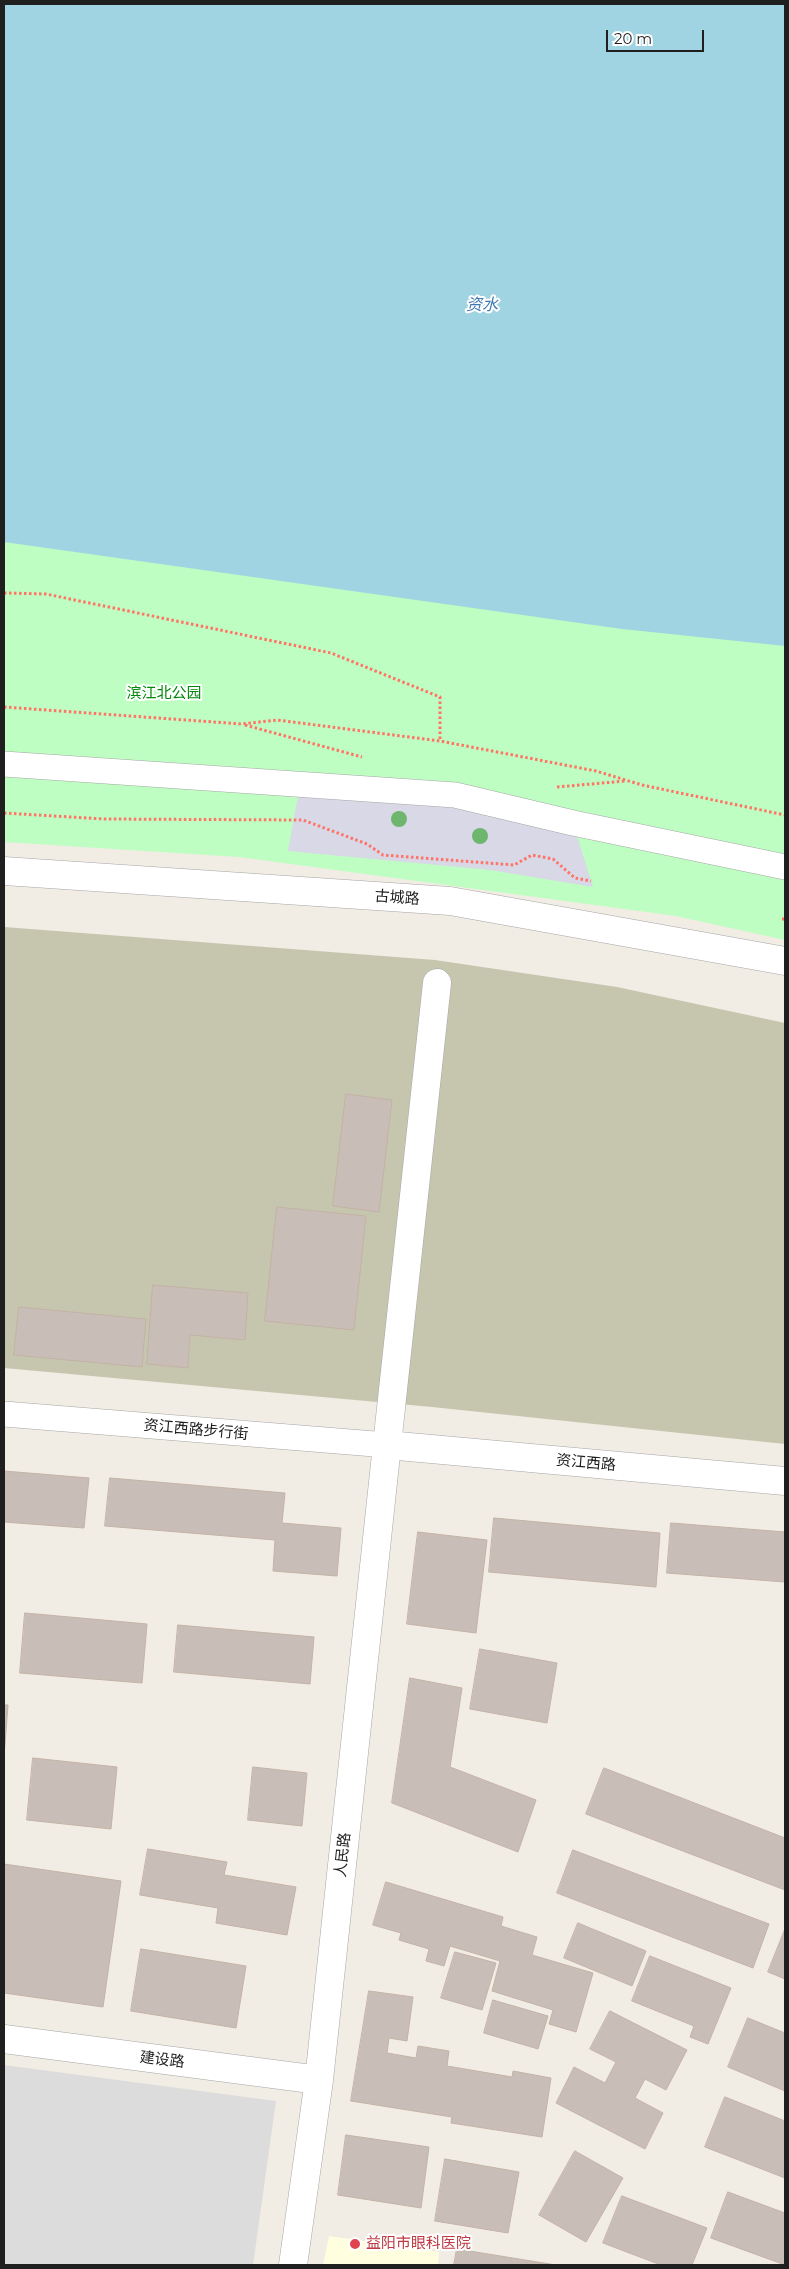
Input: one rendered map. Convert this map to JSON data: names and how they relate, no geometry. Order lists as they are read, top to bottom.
{
  "streets": {
    "street": [
      "古城路",
      "资江西路步行街",
      "资江西路",
      "人民路",
      "建设路"
    ]
  },
  "crossings": [
    ["资江西路步行街", "资江西路"],
    ["资江西路步行街", "人民路"],
    ["资江西路", "人民路"],
    ["人民路", "建设路"]
  ],
  "water": ["资水"],
  "parks": ["滨江北公园"],
  "places": ["益阳市眼科医院"],
  "scale_bar": "20 m"
}
